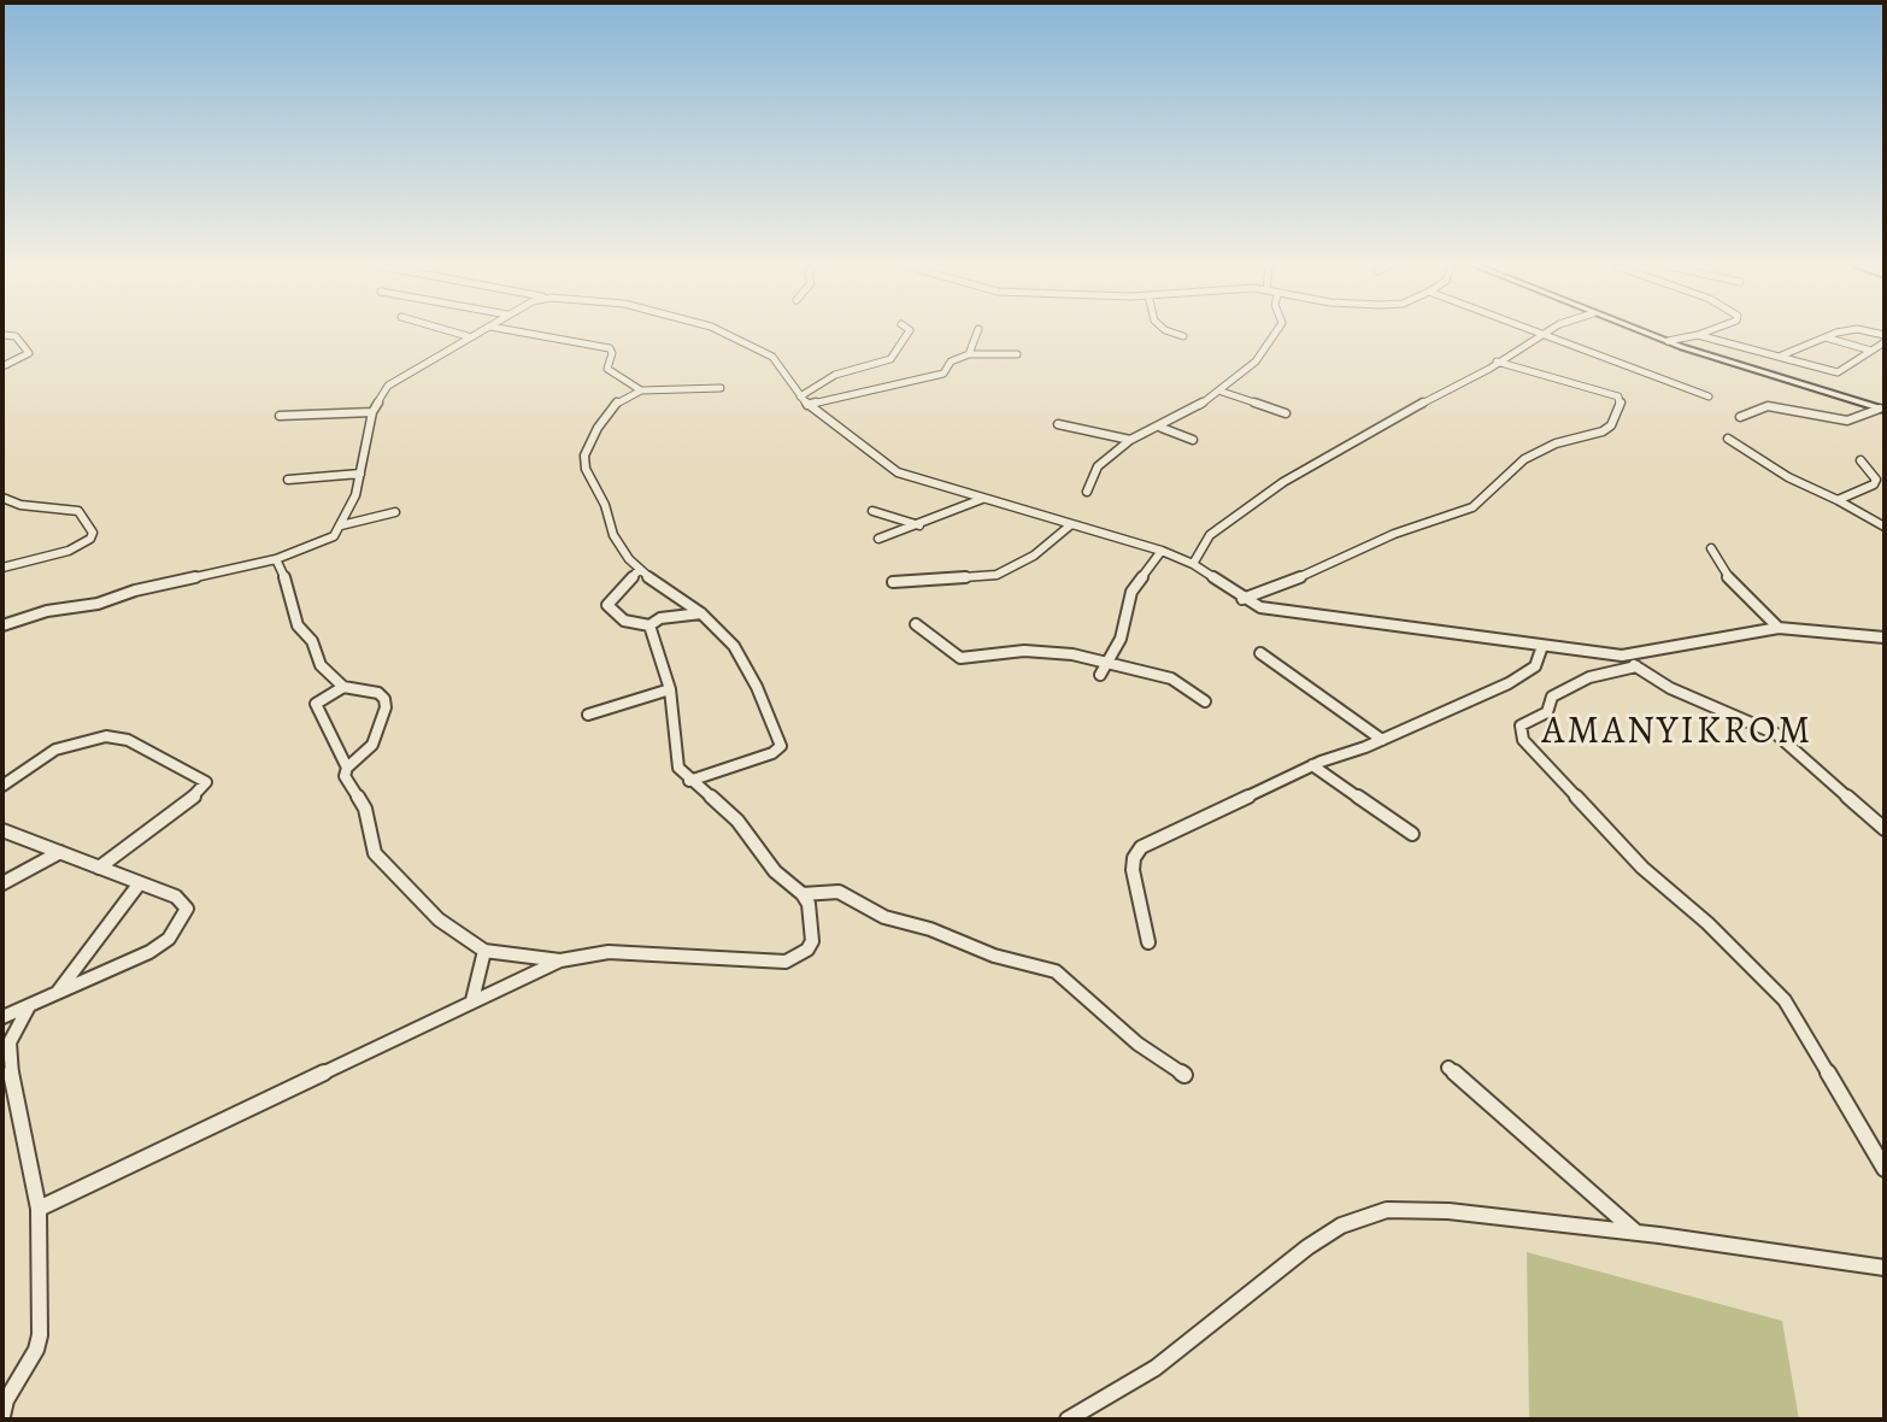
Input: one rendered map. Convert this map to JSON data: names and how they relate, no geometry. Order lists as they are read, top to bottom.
{
  "districts": ["AMANYIKROM"]
}
